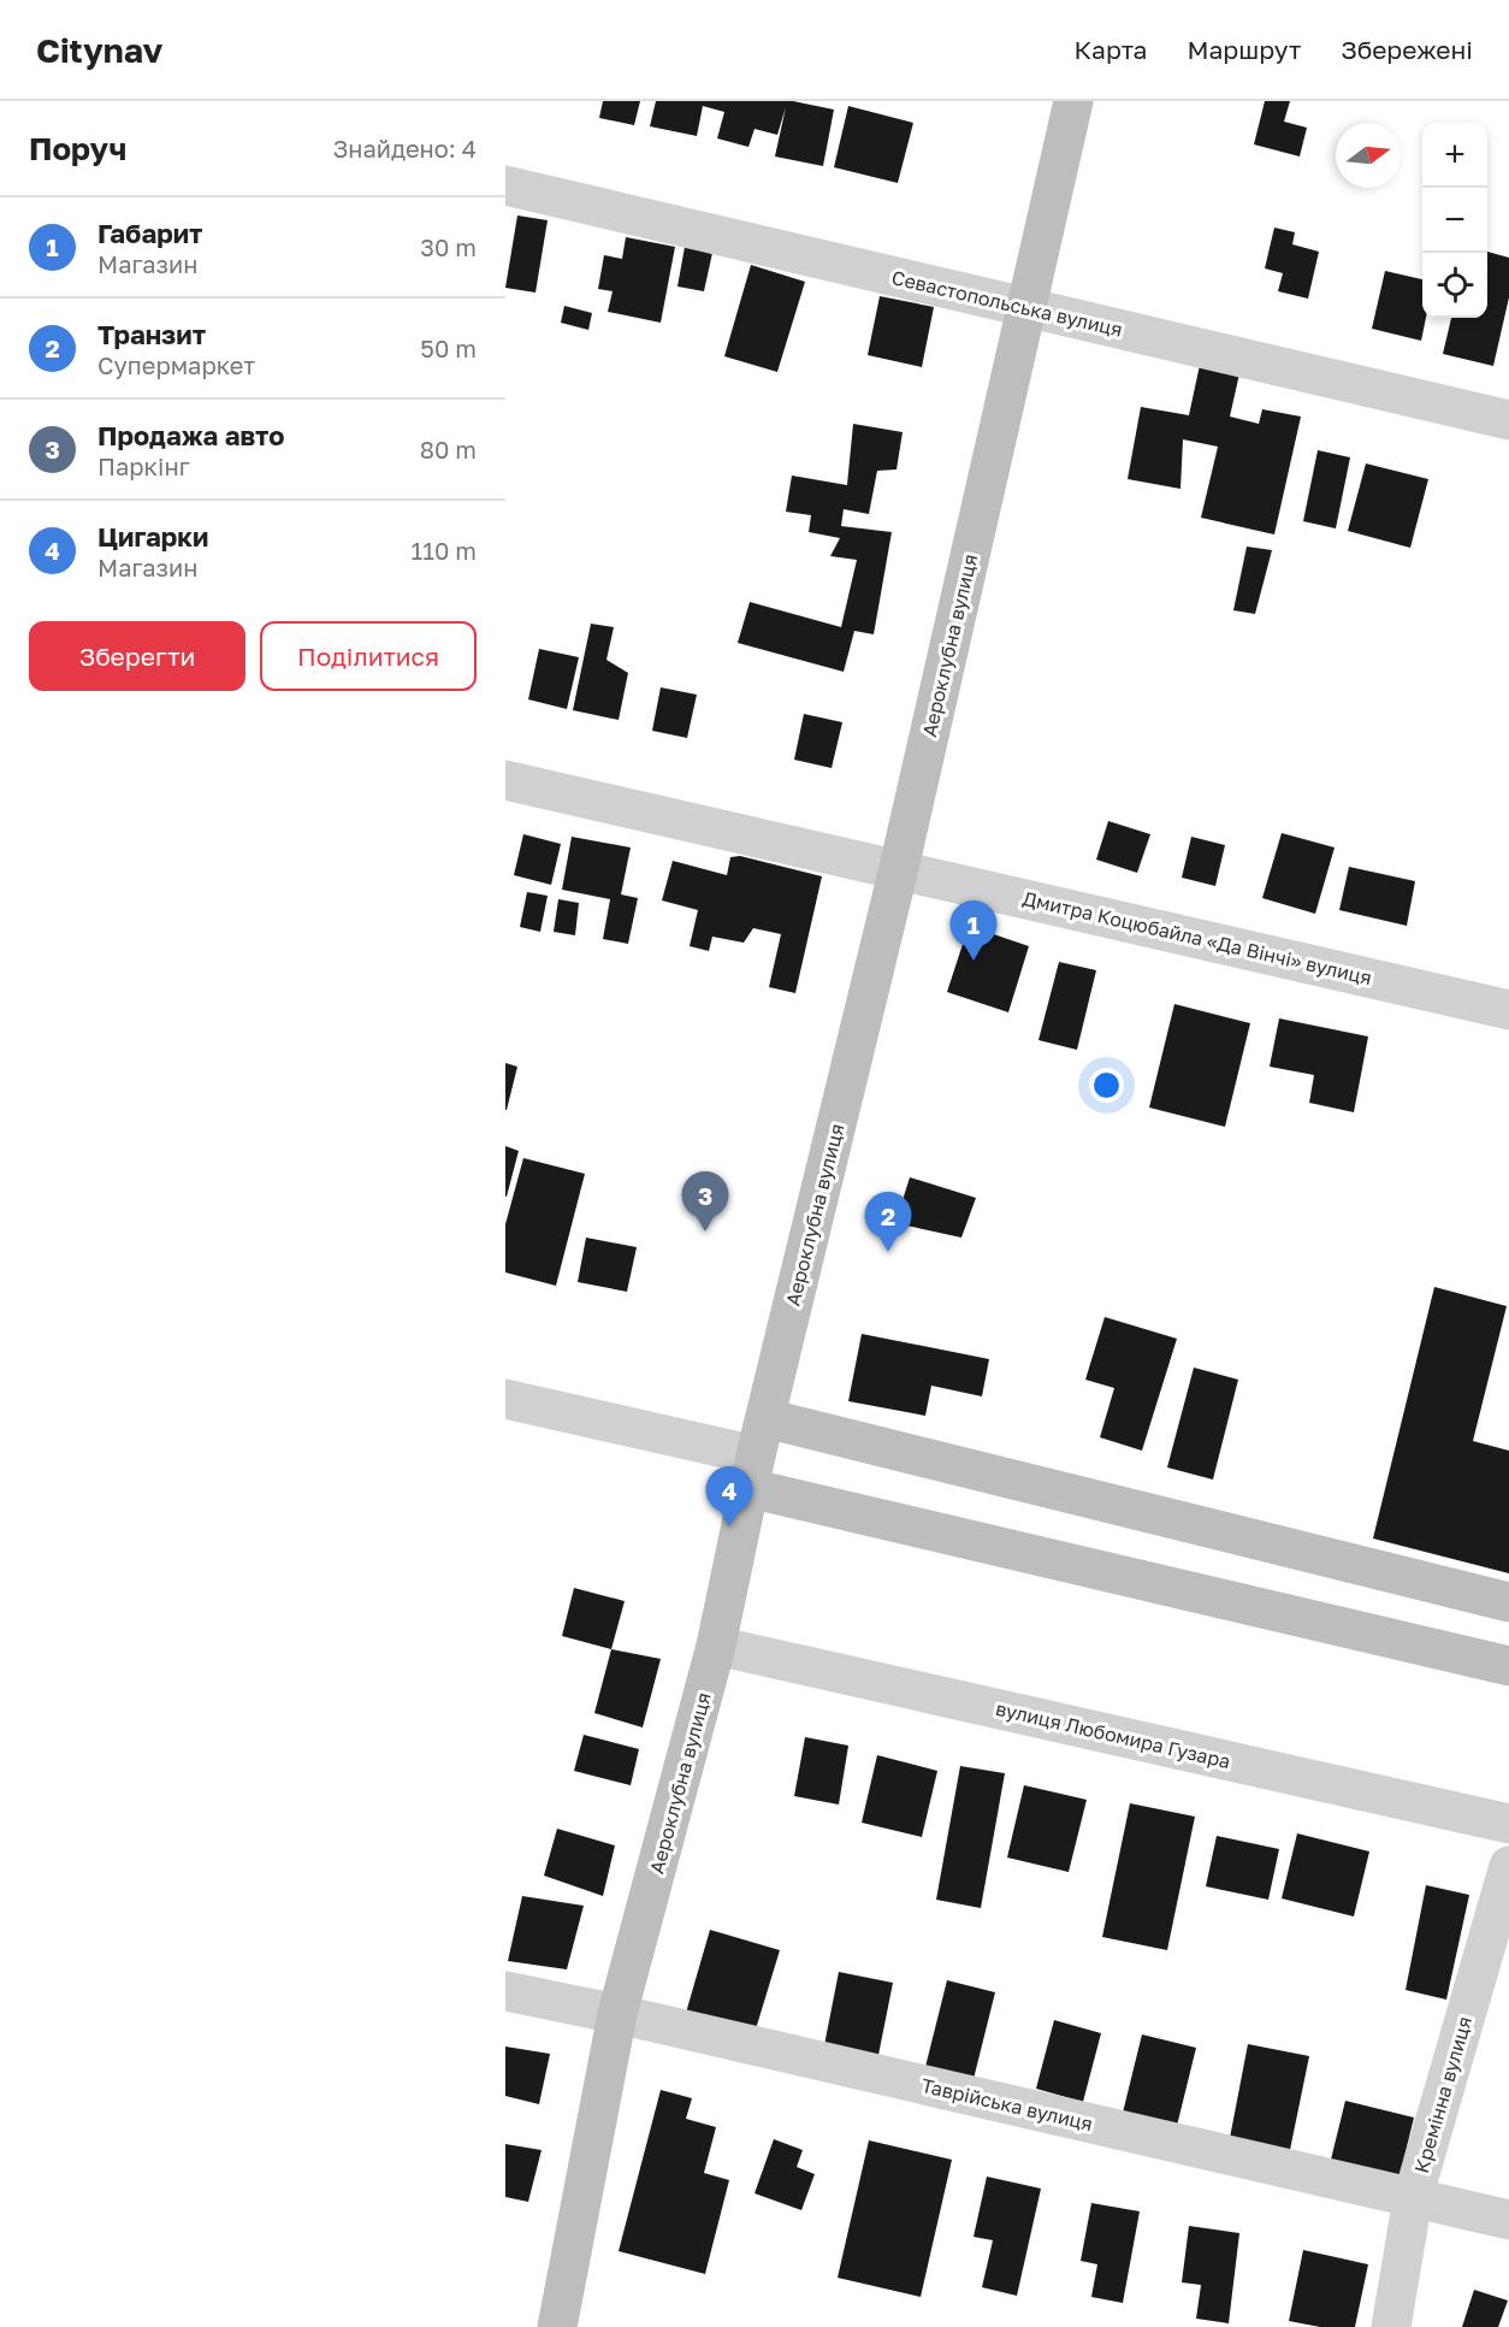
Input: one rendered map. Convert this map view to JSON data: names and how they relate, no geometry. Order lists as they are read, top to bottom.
{
  "streets": {
    "street": [
      "Севастопольська вулиця",
      "Аероклубна вулиця",
      "Дмитра Коцюбайла «Да Вінчі» вулиця",
      "вулиця Любомира Гузара",
      "Кремінна вулиця",
      "Таврійська вулиця"
    ]
  },
  "crossings": [
    ["Севастопольська вулиця", "Аероклубна вулиця"],
    ["Аероклубна вулиця", "Дмитра Коцюбайла «Да Вінчі» вулиця"],
    ["Аероклубна вулиця", "вулиця Любомира Гузара"],
    ["Аероклубна вулиця", "Таврійська вулиця"],
    ["Кремінна вулиця", "Таврійська вулиця"]
  ],
  "north": "right",
  "page": {
    "header": "Citynav",
    "nav": ["Карта", "Маршрут", "Збережені"],
    "heading": ["Поруч", "Знайдено: 4"],
    "map_buttons": ["+", "−"],
    "list": [
      {
        "mark": "1",
        "name": "Габарит",
        "note": "Магазин",
        "value": "30 m"
      },
      {
        "mark": "2",
        "name": "Транзит",
        "note": "Супермаркет",
        "value": "50 m"
      },
      {
        "mark": "3",
        "name": "Продажа авто",
        "note": "Паркінг",
        "value": "80 m"
      },
      {
        "mark": "4",
        "name": "Цигарки",
        "note": "Магазин",
        "value": "110 m"
      }
    ],
    "buttons": ["Зберегти", "Поділитися"],
    "pins": [
      "1",
      "3",
      "2",
      "4"
    ]
  }
}
